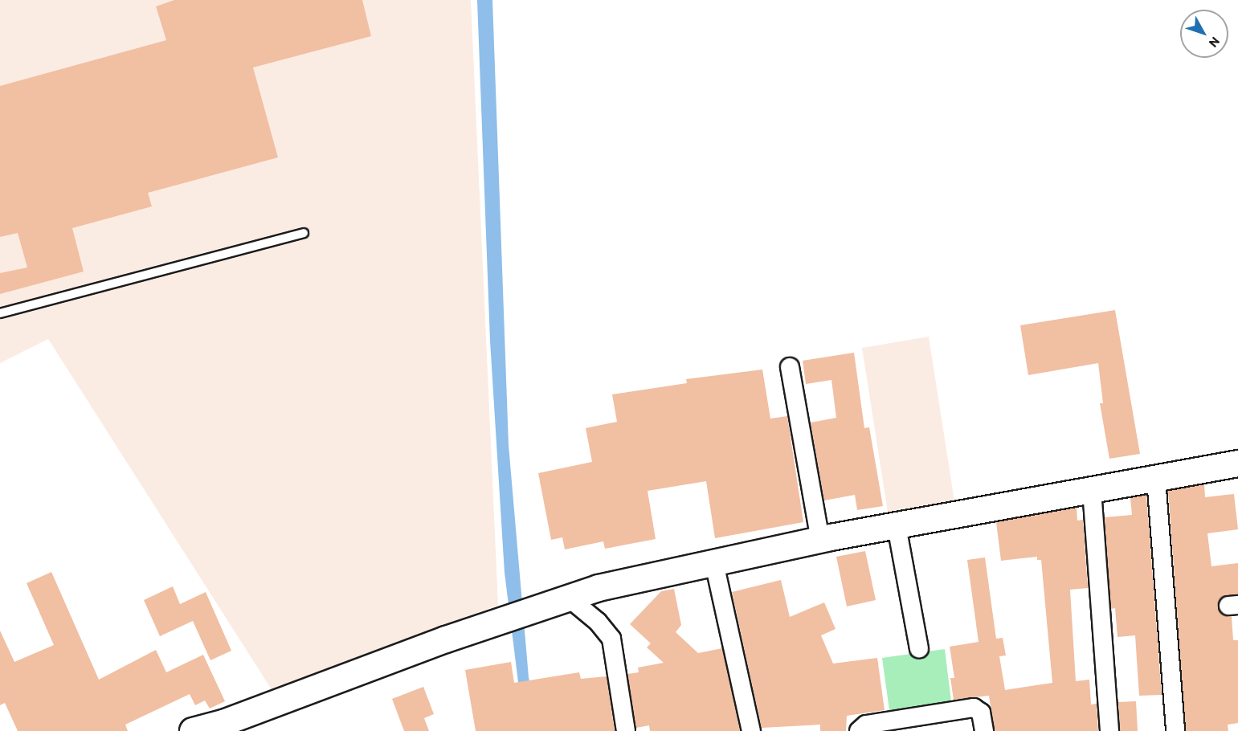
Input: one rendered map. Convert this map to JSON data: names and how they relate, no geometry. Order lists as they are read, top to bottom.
{
  "north": "bottom right"
}
